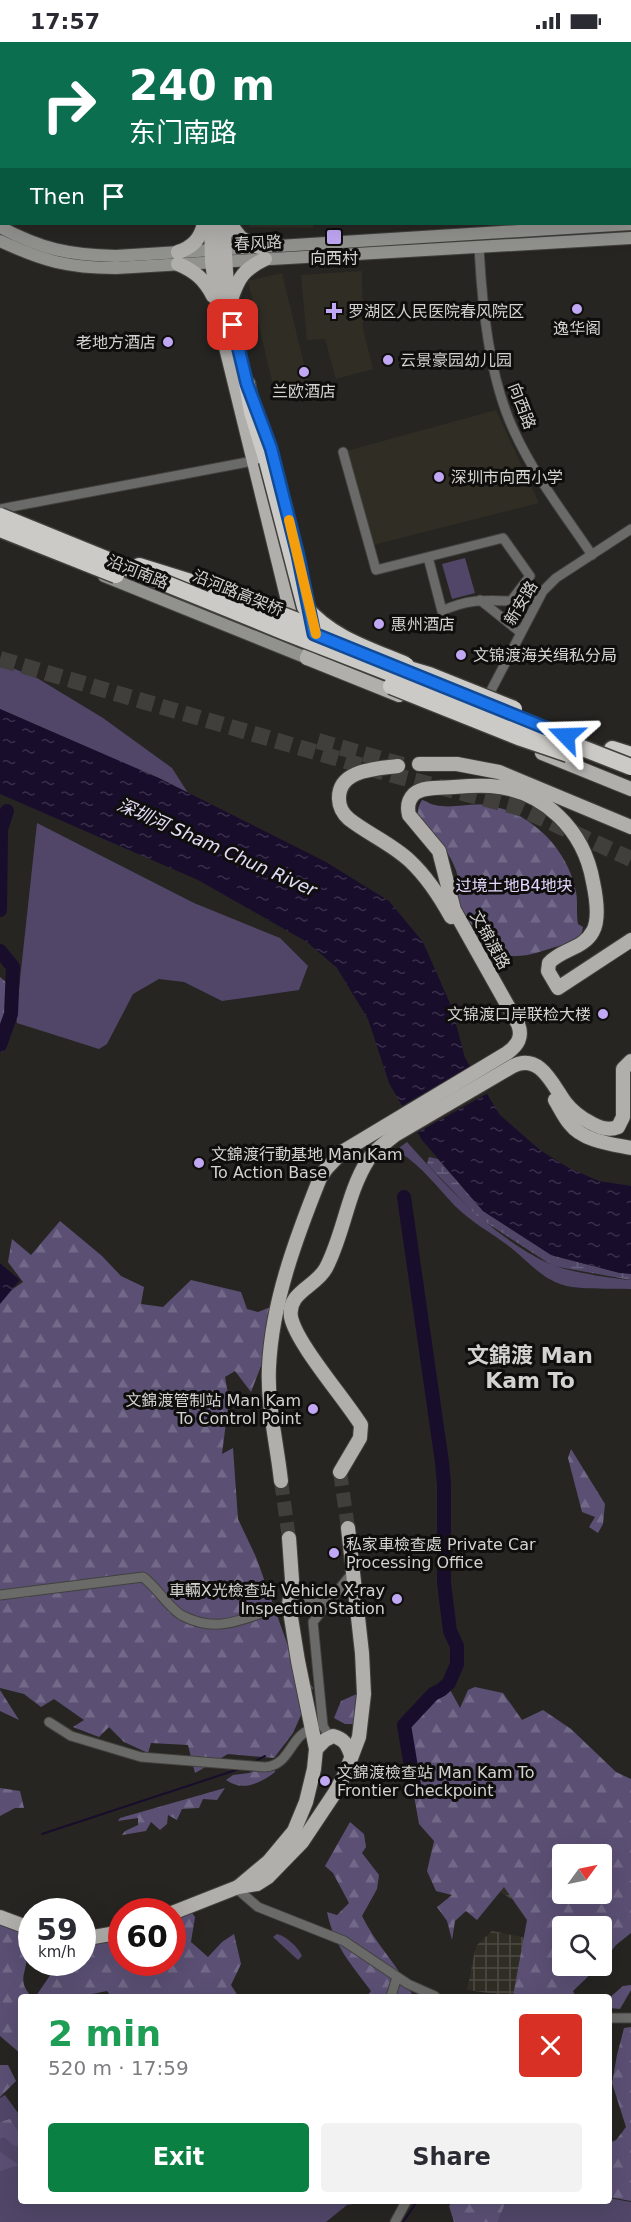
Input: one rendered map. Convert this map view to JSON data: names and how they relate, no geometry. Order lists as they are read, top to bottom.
{
  "streets": {
    "highway": ["沿河路高架桥"],
    "main road": ["沿河南路", "文锦渡路"],
    "street": ["春风路", "向西路", "新安路"]
  },
  "crossings": [
    ["春风路", "向西路"],
    ["向西路", "新安路"],
    ["沿河南路", "沿河路高架桥"],
    ["沿河南路", "新安路"]
  ],
  "districts": ["文錦渡 Man Kam To"],
  "water": ["深圳河 Sham Chun River"],
  "parks": ["过境土地B4地块"],
  "places": {
    "transit": ["向西村"],
    "other": [
      "逸华阁",
      "老地方酒店",
      "云景豪园幼儿园",
      "兰欧酒店",
      "深圳市向西小学",
      "惠州酒店",
      "文锦渡海关缉私分局",
      "文锦渡口岸联检大楼",
      "文錦渡行動基地 Man Kam To Action Base",
      "文錦渡管制站 Man Kam To Control Point",
      "私家車檢查處 Private Car Processing Office",
      "車輛X光檢查站 Vehicle X-ray Inspection Station",
      "文錦渡檢查站 Man Kam To Frontier Checkpoint"
    ],
    "health": ["罗湖区人民医院春风院区"]
  },
  "north": "top right",
  "page": {
    "status": "17:57",
    "turn": ["240 m", "东门南路"],
    "then": "Then",
    "speed": "59 km/h",
    "limit": "60",
    "heading": ["2 min", "520 m · 17:59"],
    "buttons": ["Exit", "Share"]
  }
}
